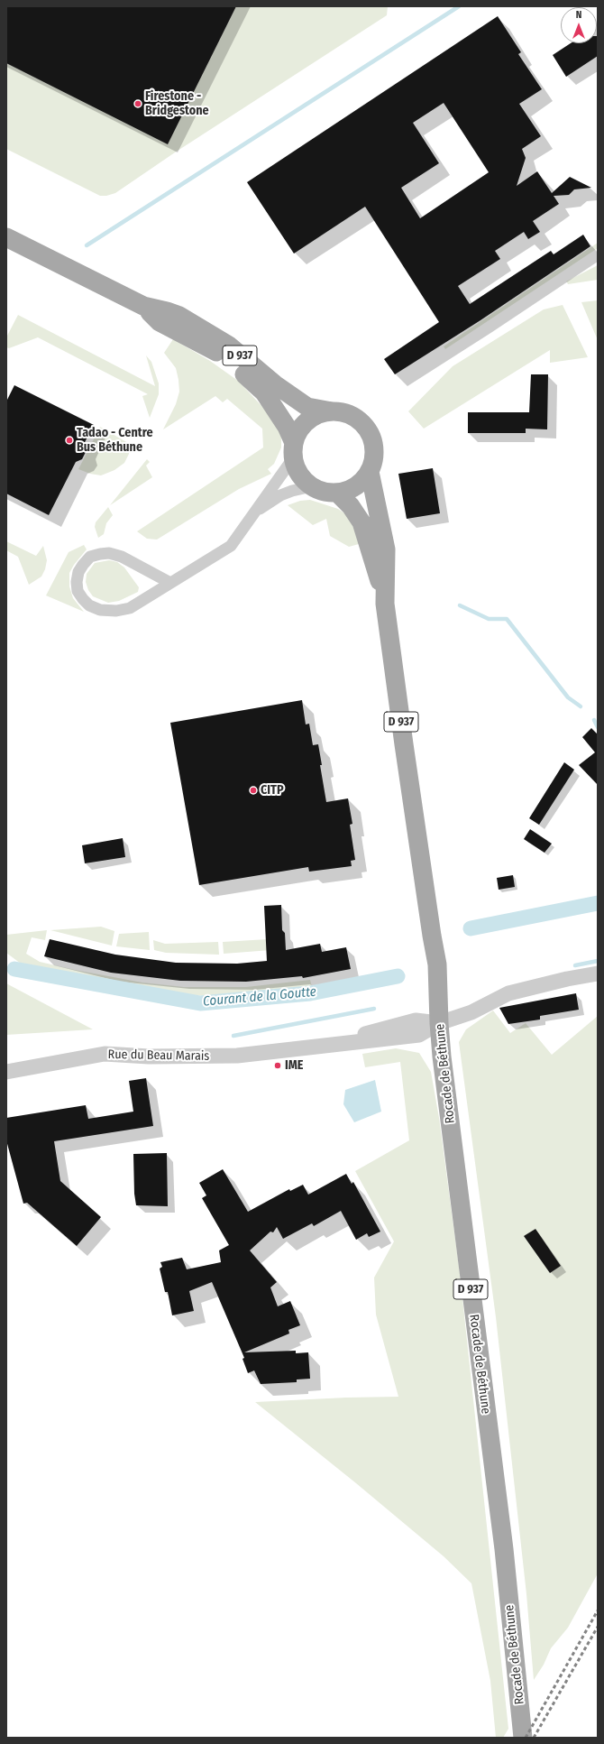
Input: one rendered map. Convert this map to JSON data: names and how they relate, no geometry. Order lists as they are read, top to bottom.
{
  "streets": {
    "main road": ["D 937", "Rocade de Béthune"],
    "street": ["Rue du Beau Marais"]
  },
  "crossings": [
    ["D 937", "Rocade de Béthune"],
    ["Rue du Beau Marais", "Rocade de Béthune"]
  ],
  "water": ["Courant de la Goutte"],
  "places": [
    "Firestone - Bridgestone",
    "Tadao - Centre Bus Béthune",
    "CITP",
    "IME"
  ],
  "north": "top"
}
